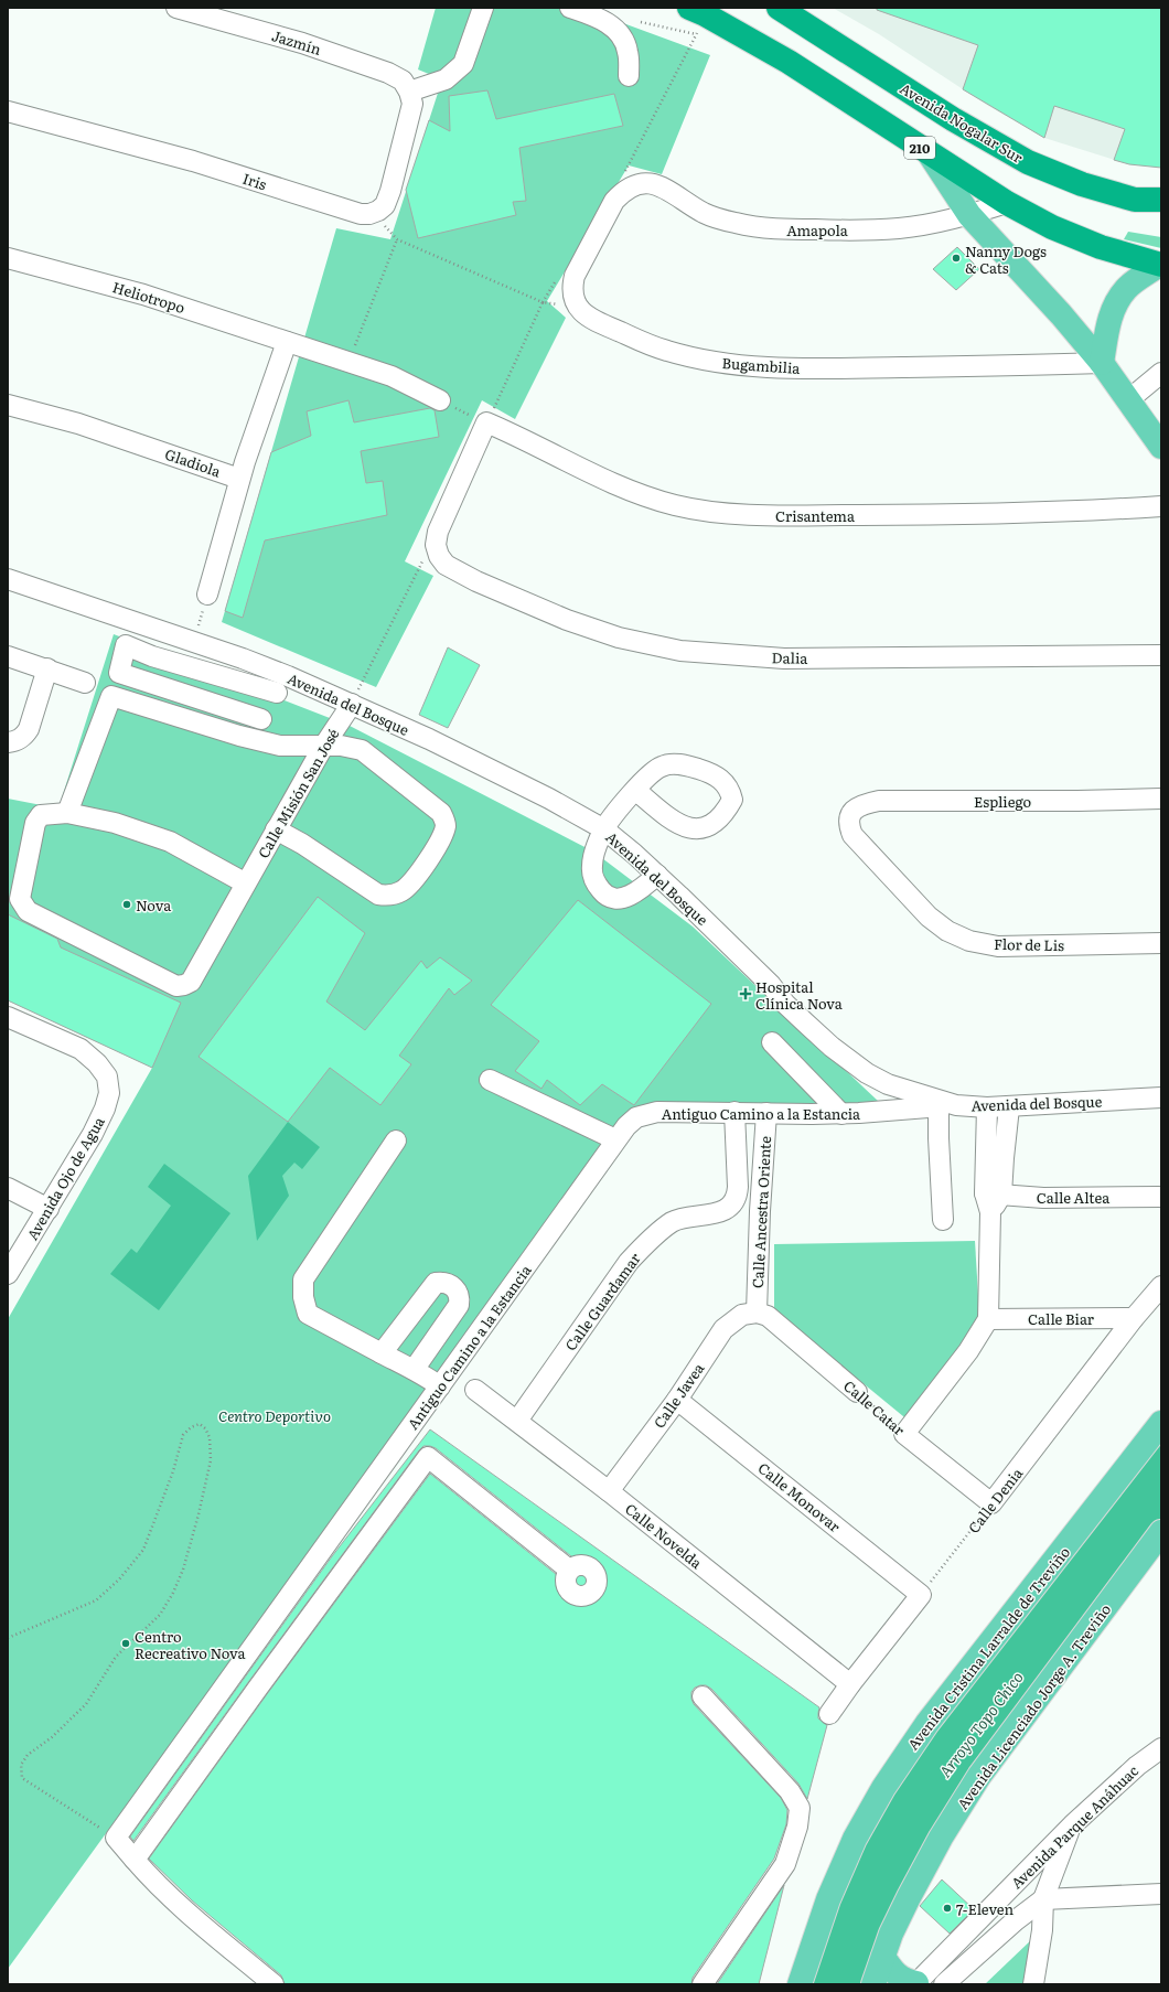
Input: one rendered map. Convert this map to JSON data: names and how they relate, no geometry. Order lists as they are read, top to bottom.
{
  "streets": {
    "highway": ["Avenida Nogalar Sur", "210"],
    "main road": ["Avenida Cristina Larralde de Treviño", "Avenida Licenciado Jorge A. Treviño"],
    "street": [
      "Jazmín",
      "Iris",
      "Amapola",
      "Heliotropo",
      "Bugambilia",
      "Gladiola",
      "Crisantema",
      "Dalia",
      "Avenida del Bosque",
      "Calle Misión San José",
      "Espliego",
      "Flor de Lis",
      "Antiguo Camino a la Estancia",
      "Avenida Ojo de Agua",
      "Calle Altea",
      "Calle Ancestra Oriente",
      "Calle Guardamar",
      "Calle Biar",
      "Calle Javea",
      "Calle Catar",
      "Calle Monovar",
      "Calle Denia",
      "Calle Novelda",
      "Avenida Parque Anáhuac"
    ]
  },
  "crossings": [
    ["210", "Amapola"],
    ["Heliotropo", "Gladiola"],
    ["Avenida del Bosque", "Calle Misión San José"],
    ["Avenida del Bosque", "Antiguo Camino a la Estancia"],
    ["Espliego", "Flor de Lis"],
    ["Antiguo Camino a la Estancia", "Calle Ancestra Oriente"],
    ["Calle Ancestra Oriente", "Calle Guardamar"],
    ["Calle Ancestra Oriente", "Calle Javea"],
    ["Calle Ancestra Oriente", "Calle Catar"],
    ["Calle Guardamar", "Calle Novelda"],
    ["Calle Biar", "Calle Denia"],
    ["Calle Javea", "Calle Catar"],
    ["Calle Javea", "Calle Monovar"],
    ["Calle Javea", "Calle Novelda"],
    ["Calle Catar", "Calle Denia"],
    ["Calle Monovar", "Calle Denia"]
  ],
  "water": ["Arroyo Topo Chico"],
  "parks": ["Centro Deportivo"],
  "places": {
    "other": [
      "Nanny Dogs & Cats",
      "Nova",
      "Centro Recreativo Nova",
      "7-Eleven"
    ],
    "health": ["Hospital Clínica Nova"]
  }
}
